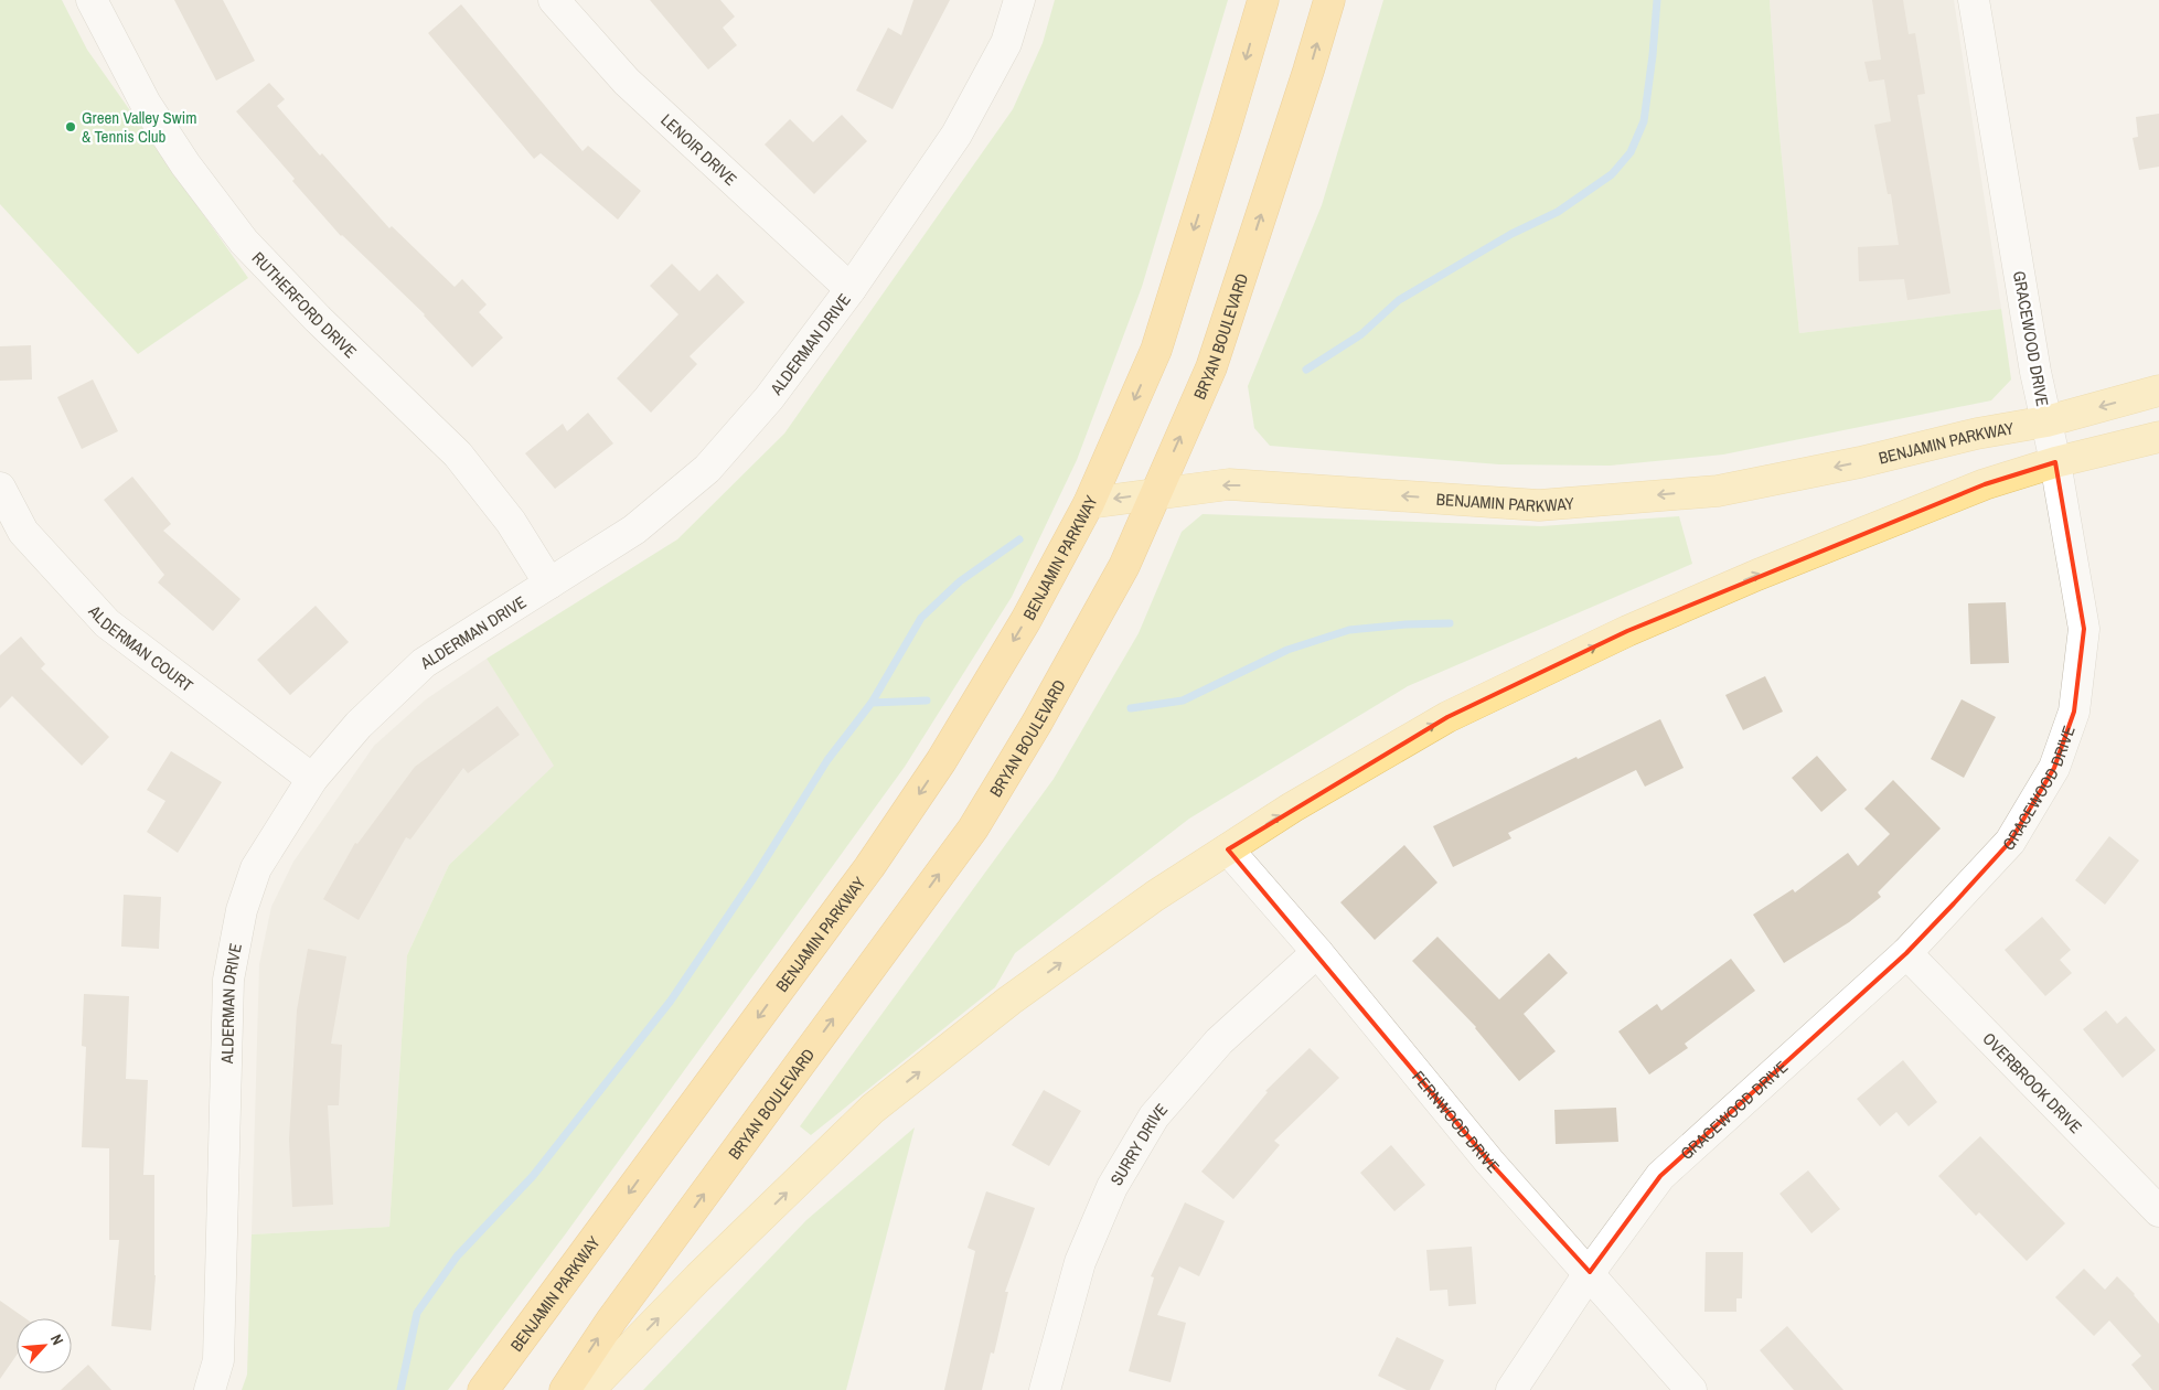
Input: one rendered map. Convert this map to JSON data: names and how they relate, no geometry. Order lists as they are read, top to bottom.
{
  "streets": {
    "highway": ["BRYAN BOULEVARD", "BENJAMIN PARKWAY"],
    "street": [
      "LENOIR DRIVE",
      "RUTHERFORD DRIVE",
      "GRACEWOOD DRIVE",
      "ALDERMAN DRIVE",
      "ALDERMAN COURT",
      "OVERBROOK DRIVE",
      "FERNWOOD DRIVE",
      "SURRY DRIVE"
    ]
  },
  "crossings": [
    ["LENOIR DRIVE", "ALDERMAN DRIVE"],
    ["RUTHERFORD DRIVE", "ALDERMAN DRIVE"],
    ["BRYAN BOULEVARD", "BENJAMIN PARKWAY"],
    ["GRACEWOOD DRIVE", "BENJAMIN PARKWAY"],
    ["GRACEWOOD DRIVE", "OVERBROOK DRIVE"],
    ["GRACEWOOD DRIVE", "FERNWOOD DRIVE"],
    ["ALDERMAN DRIVE", "ALDERMAN COURT"],
    ["FERNWOOD DRIVE", "SURRY DRIVE"]
  ],
  "places": ["Green Valley Swim & Tennis Club"],
  "north": "top right"
}
